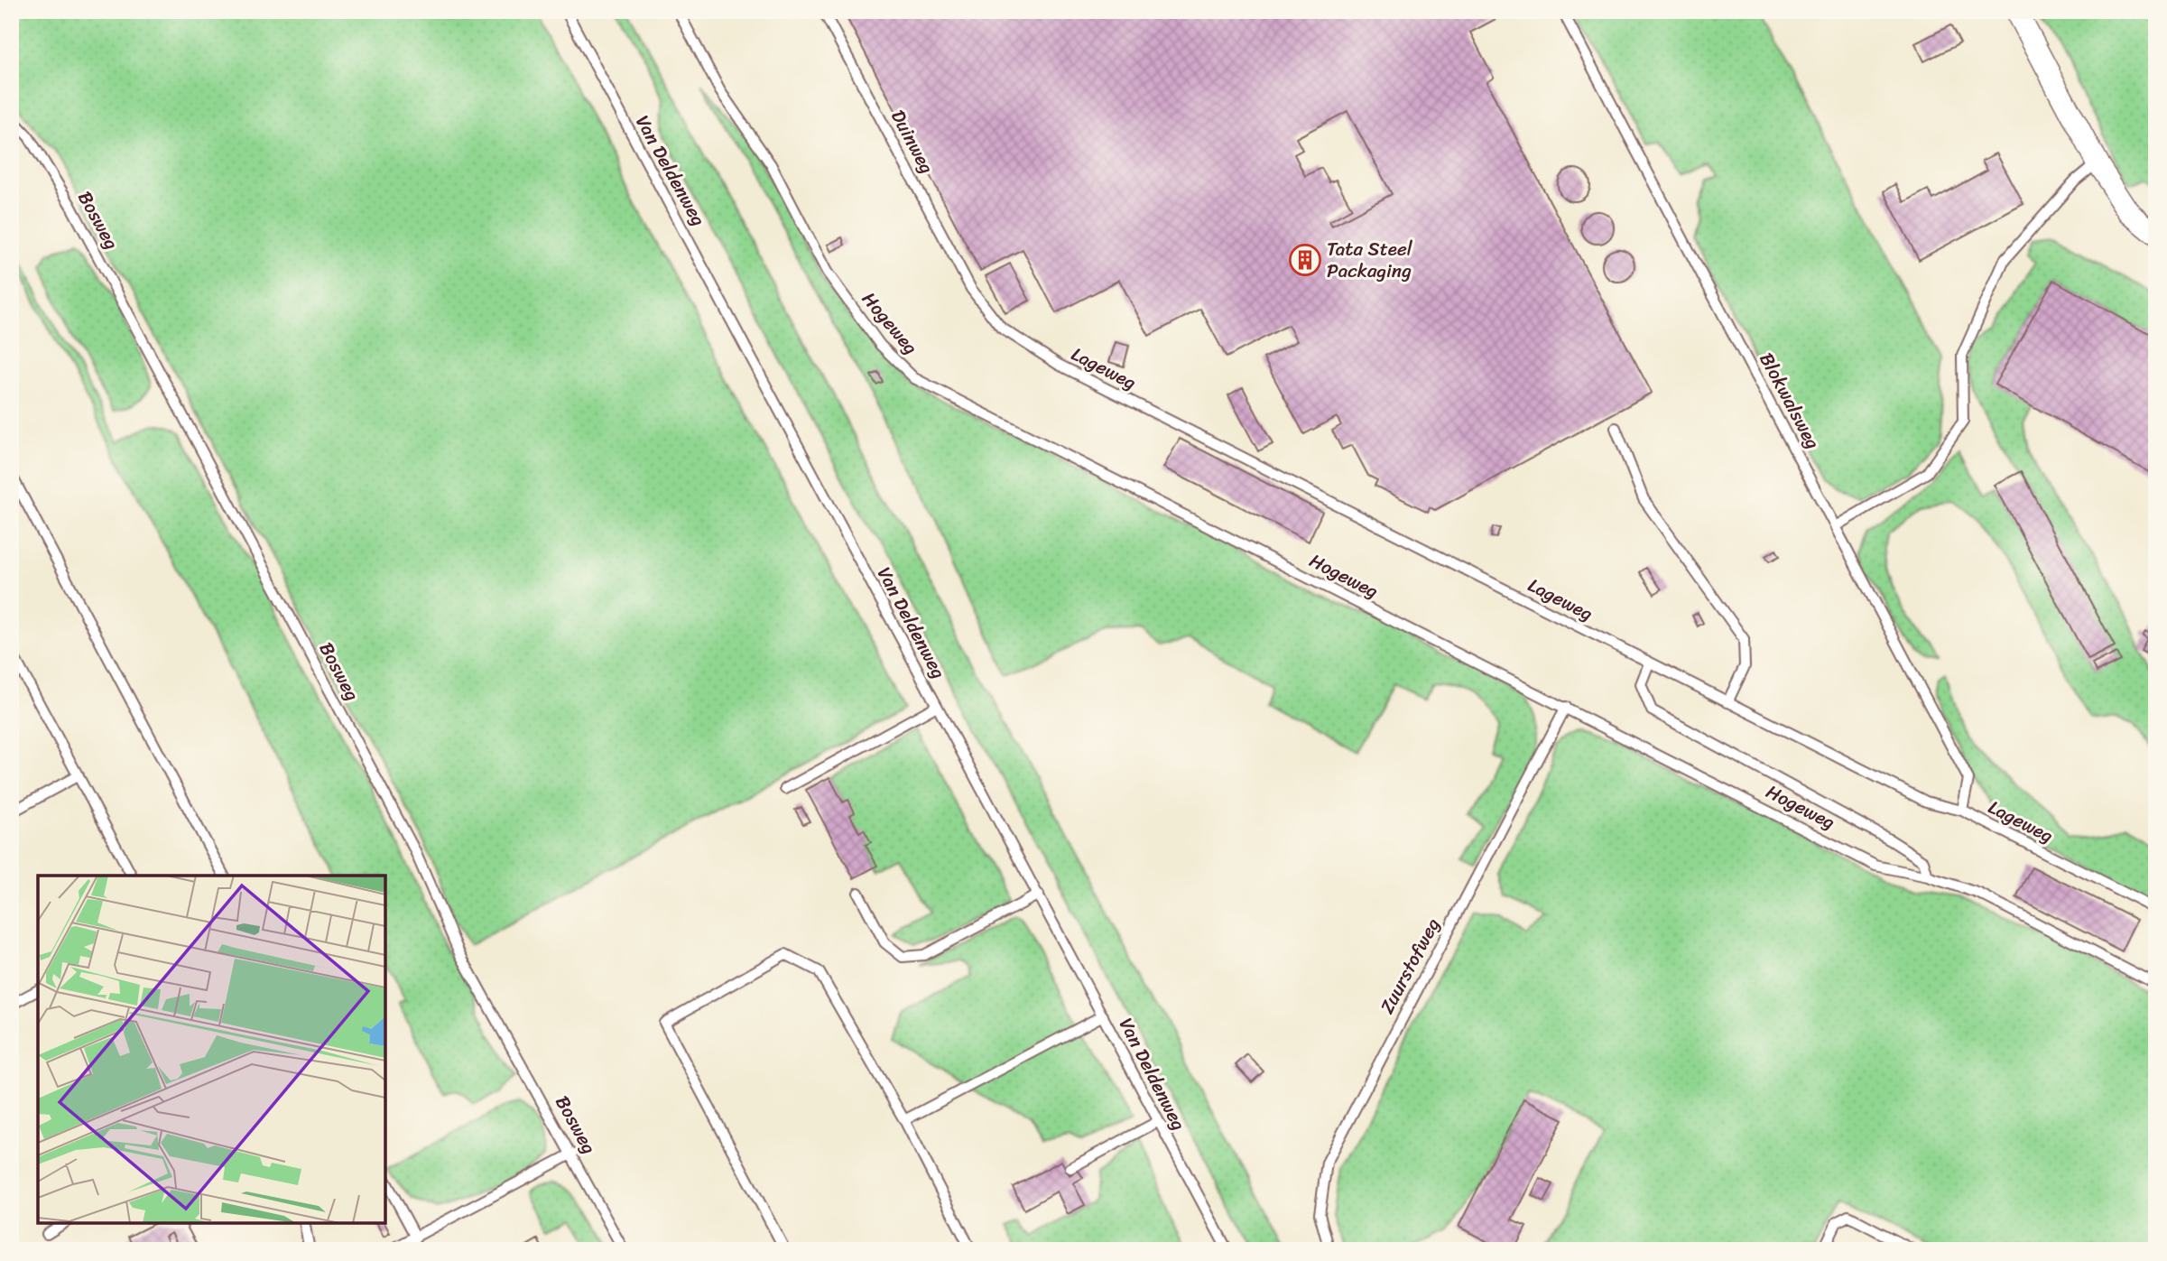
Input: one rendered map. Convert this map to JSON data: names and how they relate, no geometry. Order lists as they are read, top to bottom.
{
  "streets": {
    "lane": [
      "Duinweg",
      "Van Deldenweg",
      "Bosweg",
      "Hogeweg",
      "Lageweg",
      "Blokwalsweg",
      "Zuurstofweg"
    ]
  },
  "crossings": [
    ["Duinweg", "Lageweg"],
    ["Hogeweg", "Zuurstofweg"],
    ["Lageweg", "Blokwalsweg"]
  ],
  "places": {
    "building": ["Tata Steel Packaging"]
  }
}
